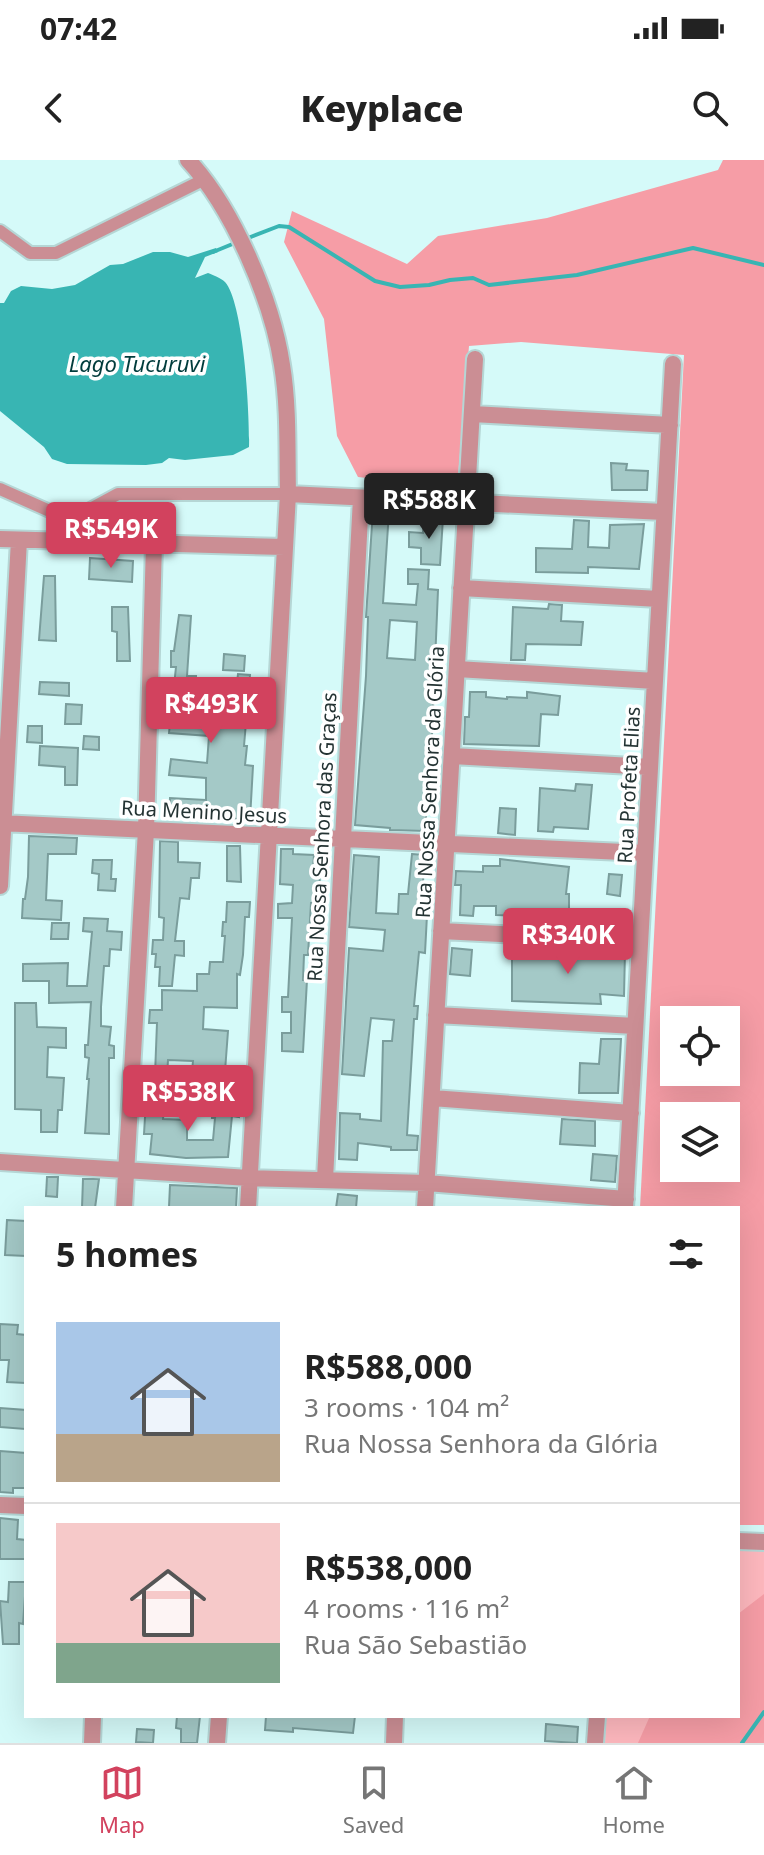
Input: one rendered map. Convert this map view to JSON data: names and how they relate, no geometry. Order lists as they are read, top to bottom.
{
  "streets": {
    "street": [
      "Rua Nossa Senhora da Glória",
      "Rua Profeta Elias",
      "Rua Menino Jesus",
      "Rua Nossa Senhora das Graças"
    ]
  },
  "crossings": [
    ["Rua Nossa Senhora da Glória", "Rua Menino Jesus"],
    ["Rua Profeta Elias", "Rua Menino Jesus"],
    ["Rua Menino Jesus", "Rua Nossa Senhora das Graças"]
  ],
  "water": ["Lago Tucuruvi"],
  "page": {
    "status": "07:42",
    "header": "Keyplace",
    "price": [
      "R$588K",
      "R$549K",
      "R$493K",
      "R$340K",
      "R$538K"
    ],
    "heading": "5 homes",
    "list": [
      {
        "name": "R$588,000",
        "note": "3 rooms · 104 m² · Rua Nossa Senhora da Glória"
      },
      {
        "name": "R$538,000",
        "note": "4 rooms · 116 m² · Rua São Sebastião"
      }
    ],
    "tabs": ["Map", "Saved", "Home"]
  }
}
